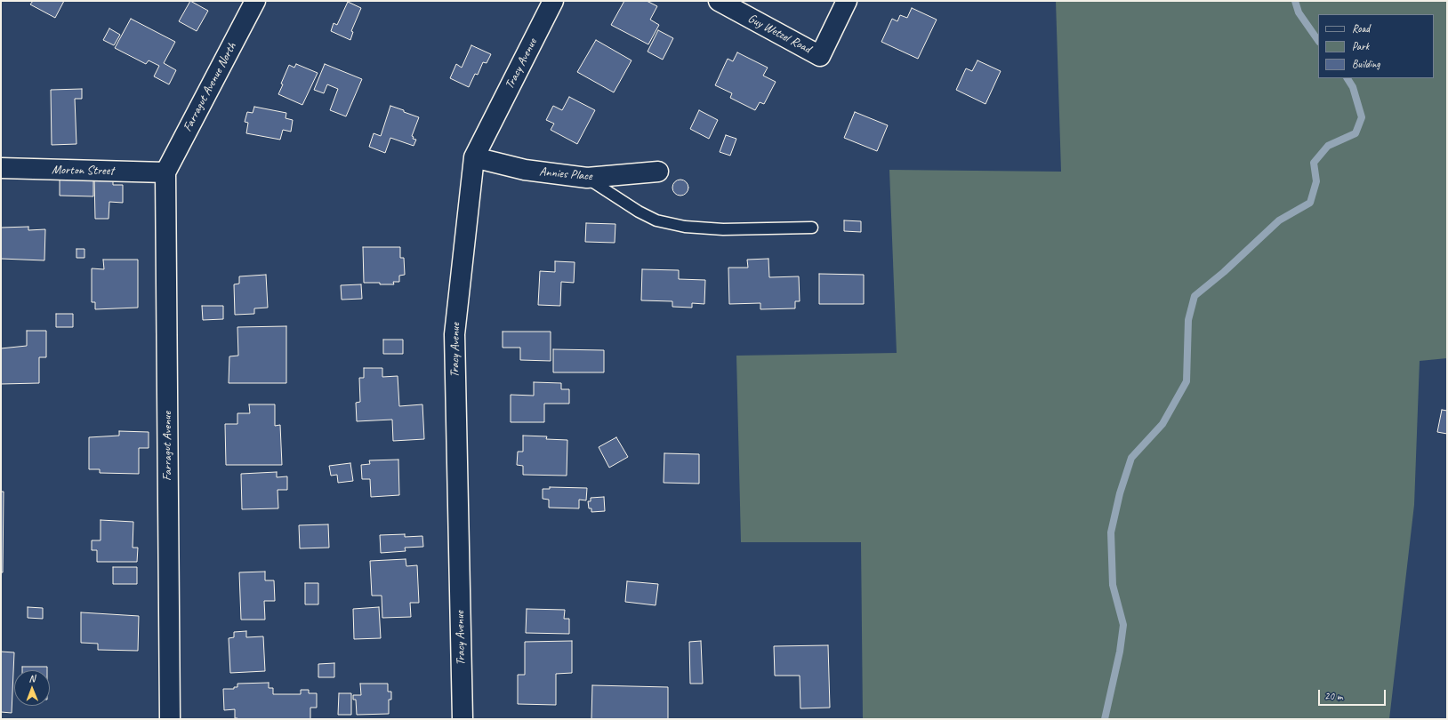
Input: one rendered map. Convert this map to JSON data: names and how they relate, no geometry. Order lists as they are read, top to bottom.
{
  "streets": {
    "street": [
      "Guy Wetzel Road",
      "Tracy Avenue",
      "Farragut Avenue North",
      "Morton Street",
      "Annies Place",
      "Farragut Avenue"
    ]
  },
  "crossings": [
    ["Tracy Avenue", "Annies Place"],
    ["Farragut Avenue North", "Morton Street"],
    ["Farragut Avenue North", "Farragut Avenue"],
    ["Morton Street", "Farragut Avenue"]
  ],
  "legend": ["Road", "Park", "Building"],
  "scale_bar": "20 m",
  "north": "top"
}
